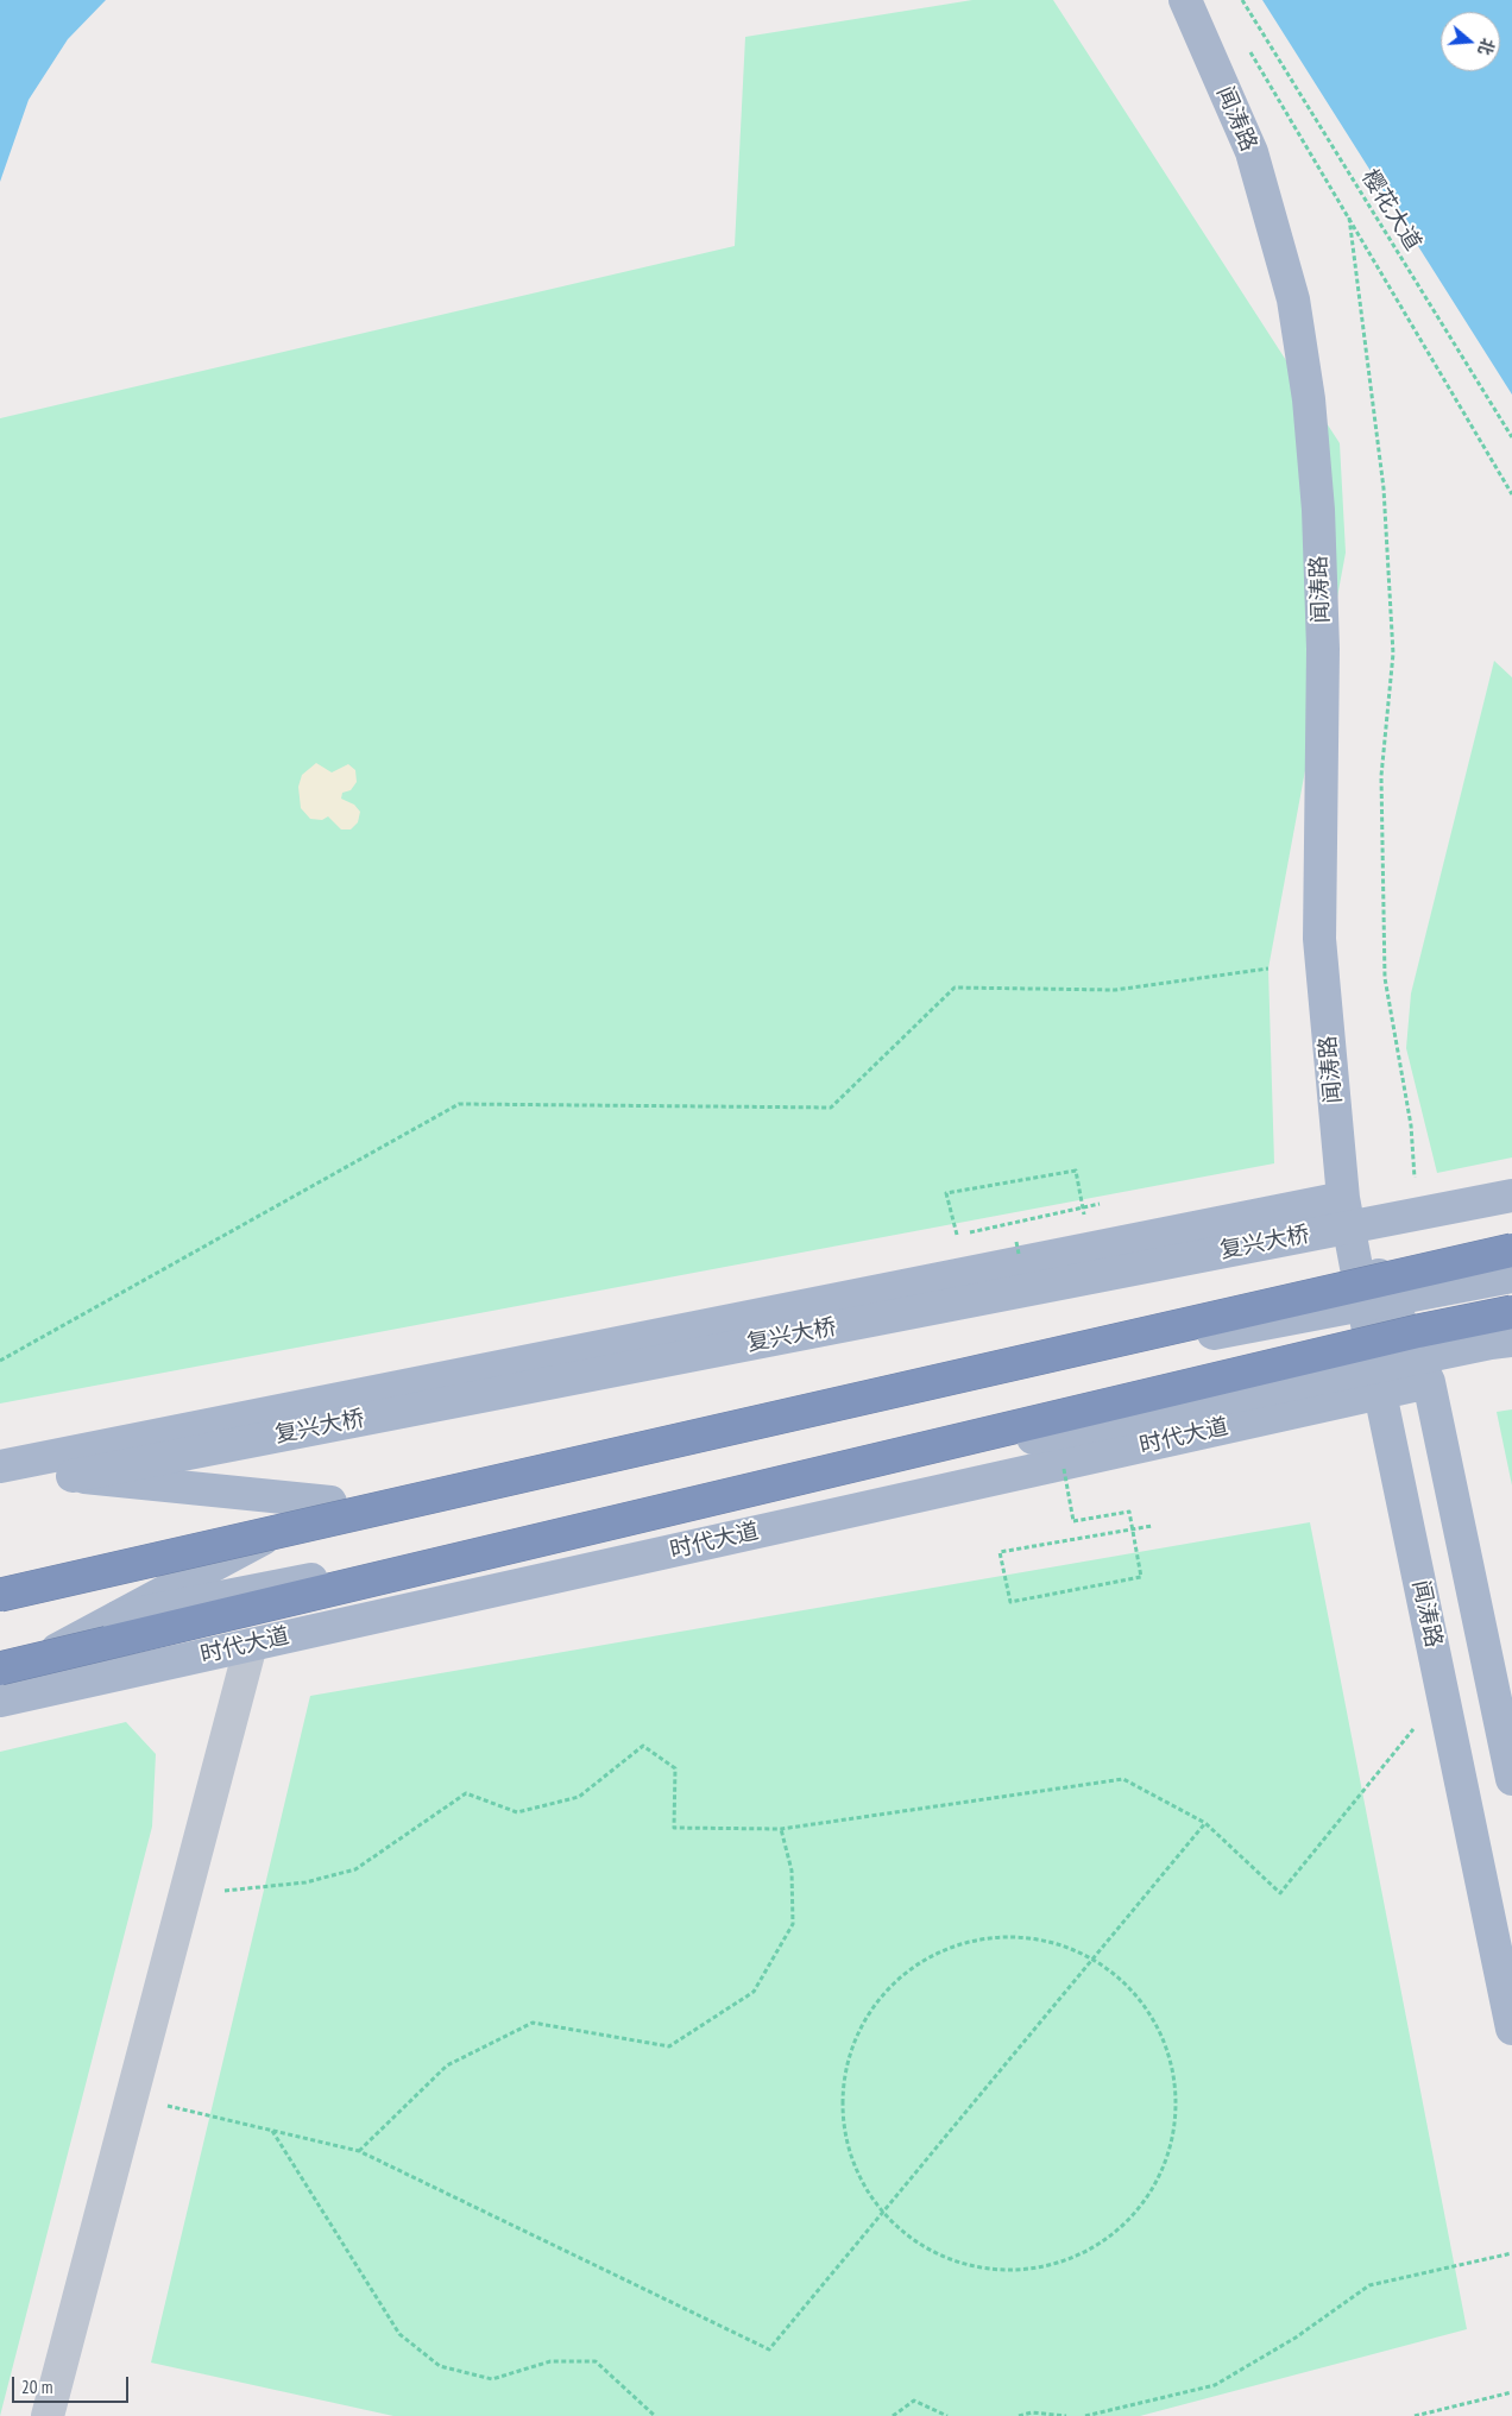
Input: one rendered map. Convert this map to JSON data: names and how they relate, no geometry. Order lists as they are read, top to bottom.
{
  "streets": {
    "main road": ["闻涛路", "复兴大桥", "时代大道"],
    "path": ["樱花大道"]
  },
  "crossings": [
    ["闻涛路", "时代大道"]
  ],
  "scale_bar": "20 m",
  "north": "right"
}
